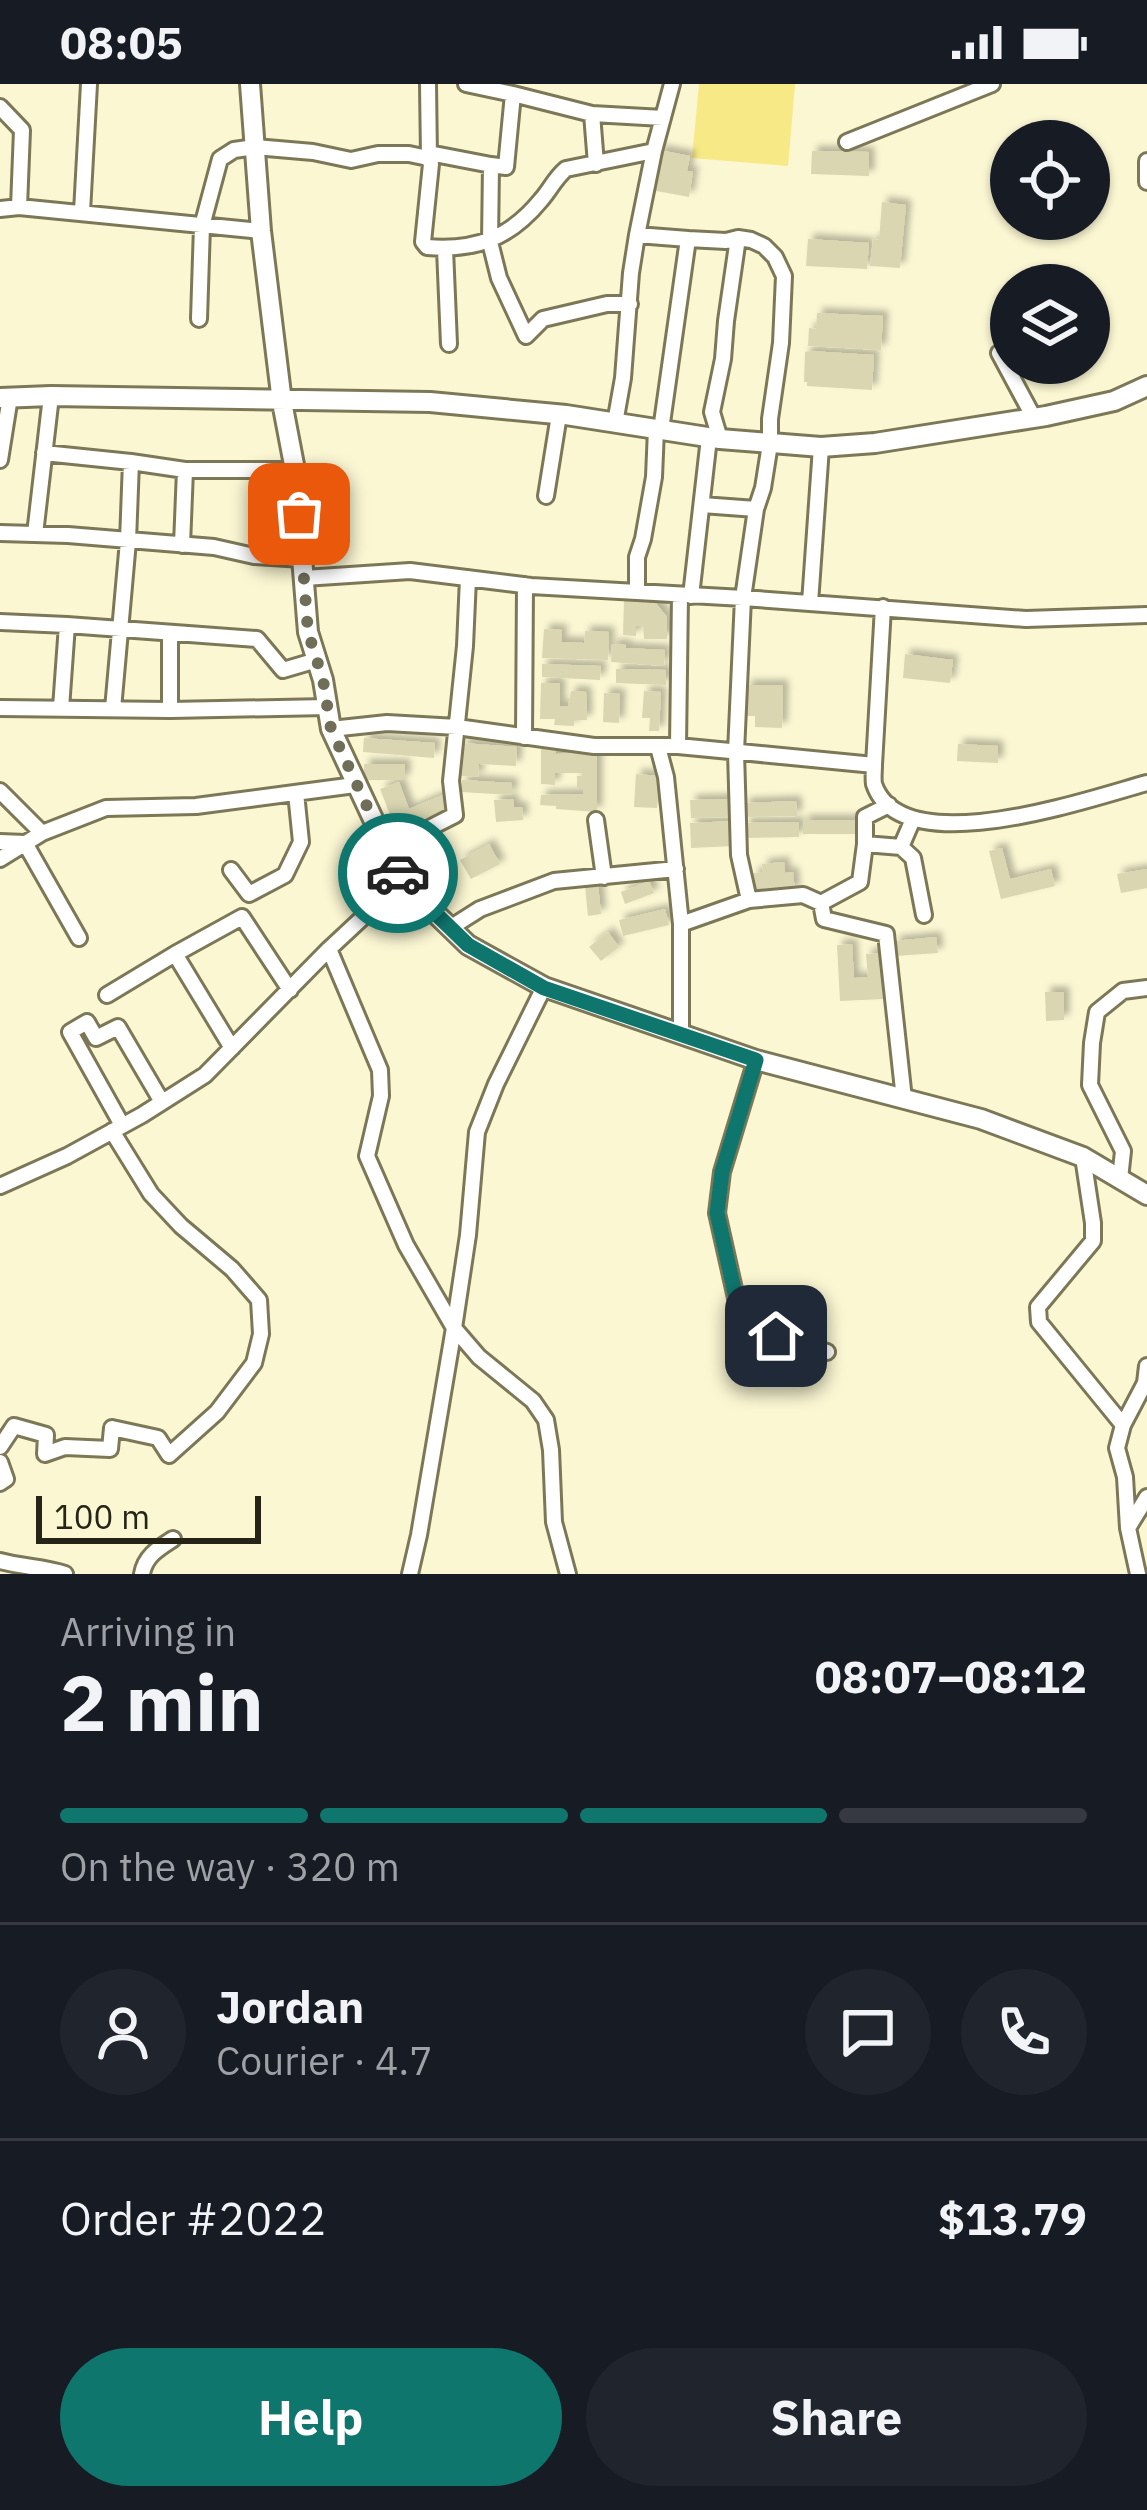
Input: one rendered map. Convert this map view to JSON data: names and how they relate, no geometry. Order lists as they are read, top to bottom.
{
  "scale_bar": "100 m",
  "page": {
    "status": "08:05",
    "scale": "100 m",
    "heading": ["2 min", "Arriving in", "08:07–08:12"],
    "panel": [
      "Jordan",
      "Courier · 4.7",
      "Order #2022",
      "$13.79"
    ],
    "bar": "On the way · 320 m",
    "buttons": ["Help", "Share"]
  }
}
